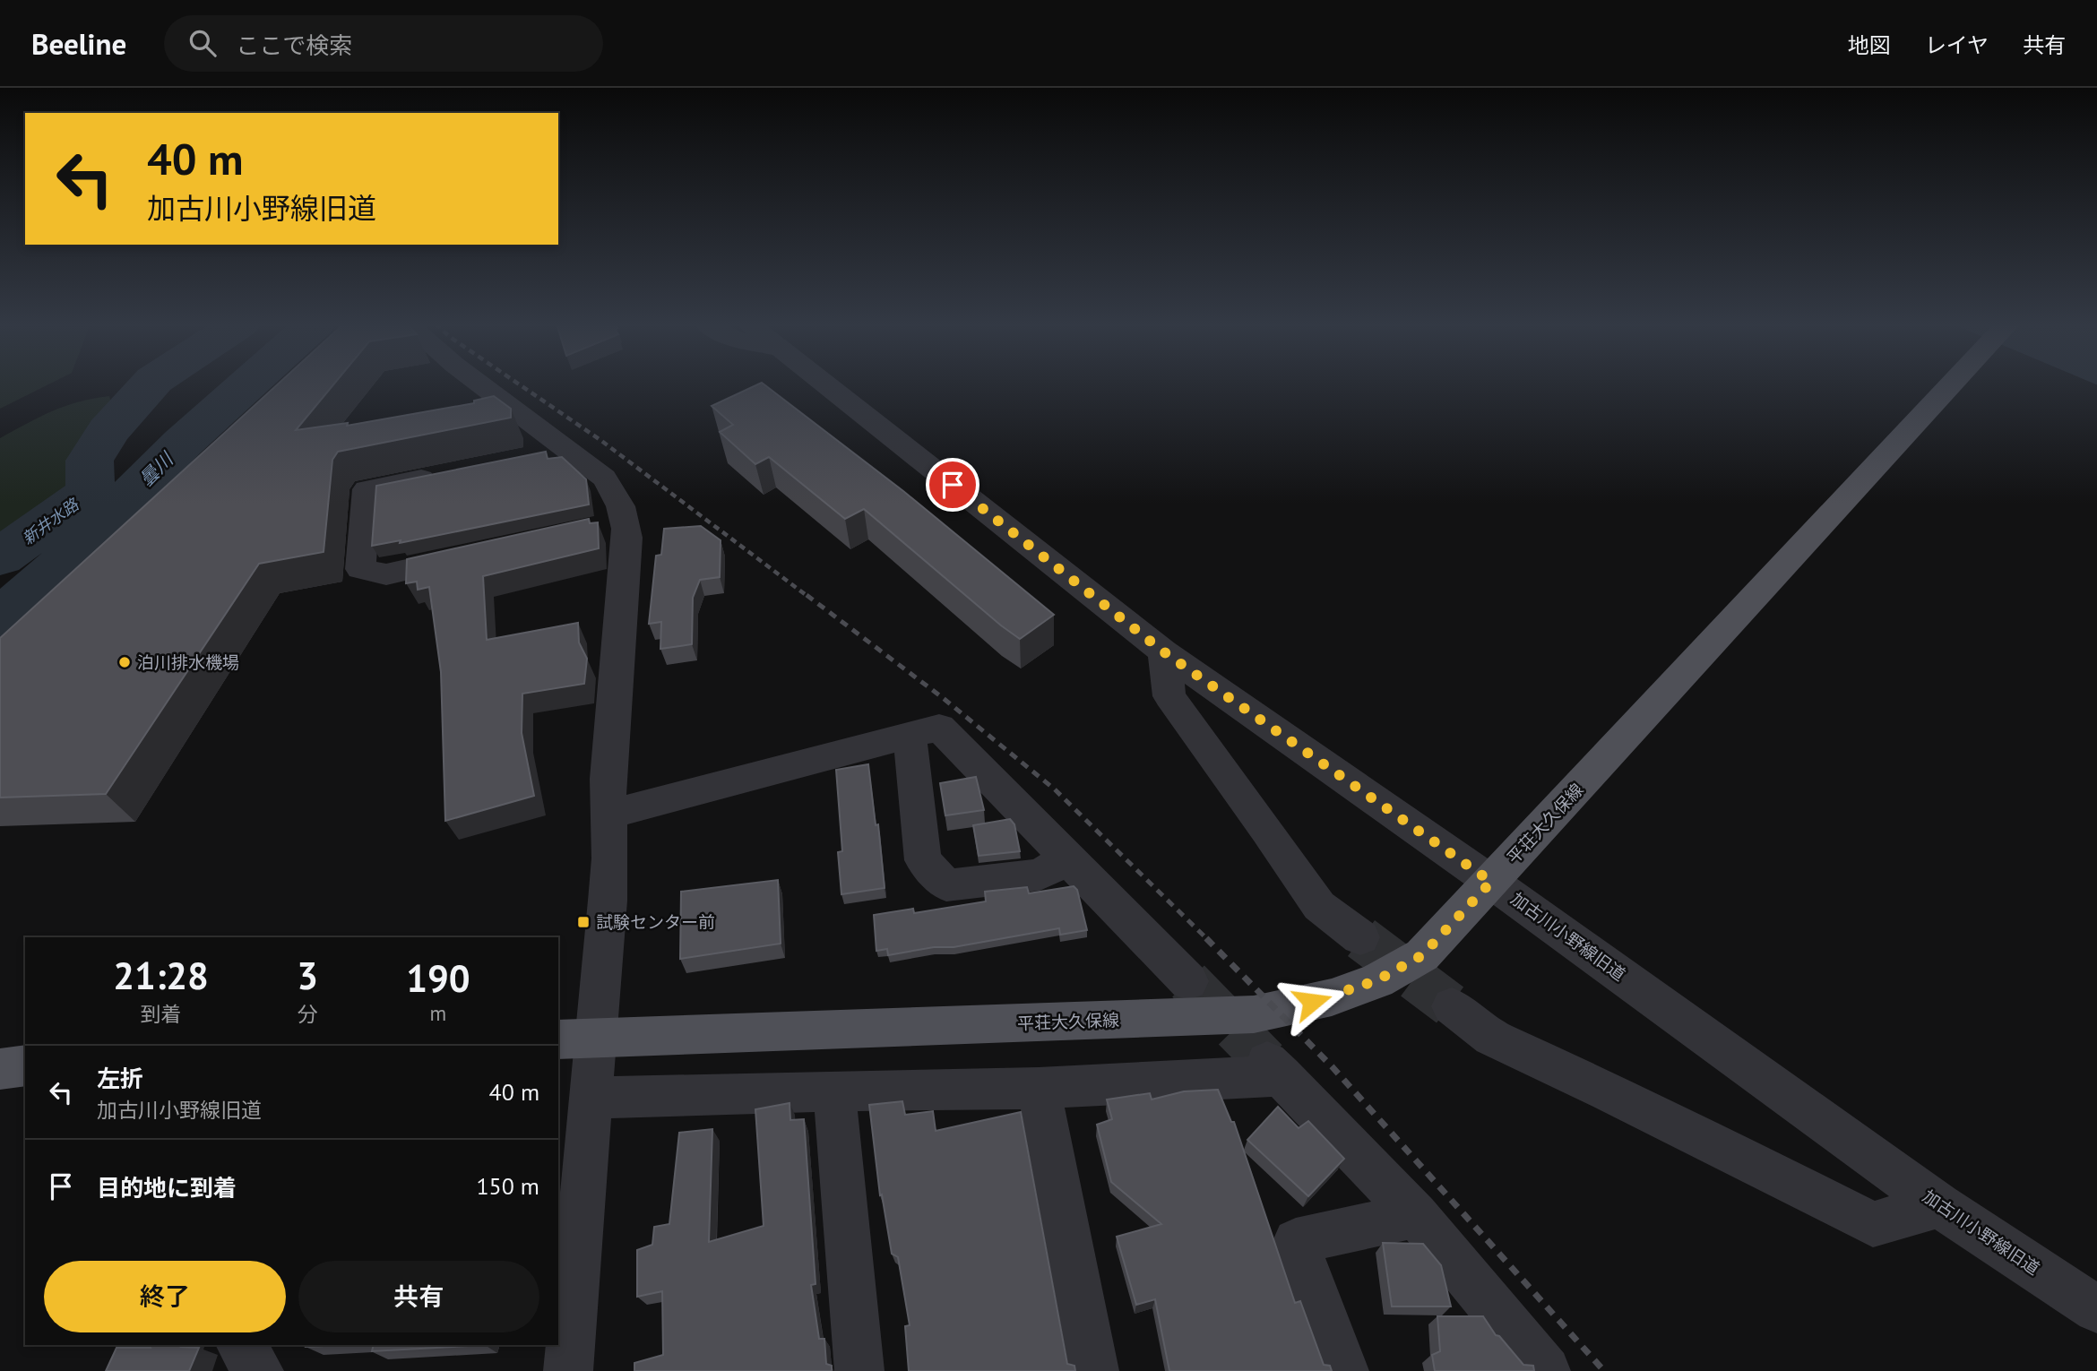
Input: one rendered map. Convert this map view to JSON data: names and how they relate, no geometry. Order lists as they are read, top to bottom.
{
  "streets": {
    "main road": ["平荘大久保線"],
    "street": ["加古川小野線旧道"]
  },
  "crossings": [
    ["平荘大久保線", "加古川小野線旧道"]
  ],
  "water": ["曇川", "新井水路"],
  "places": {
    "other": ["泊川排水機場"],
    "transit": ["試験センター前"]
  },
  "page": {
    "header": "Beeline",
    "search": "ここで検索",
    "nav": ["地図", "レイヤ", "共有"],
    "turn": ["40 m", "加古川小野線旧道"],
    "eta": [
      "21:28",
      "到着",
      "3",
      "分",
      "190",
      "m"
    ],
    "list": [
      {
        "name": "左折",
        "note": "加古川小野線旧道",
        "value": "40 m"
      },
      {
        "name": "目的地に到着",
        "value": "150 m"
      }
    ],
    "buttons": ["終了", "共有"]
  }
}
